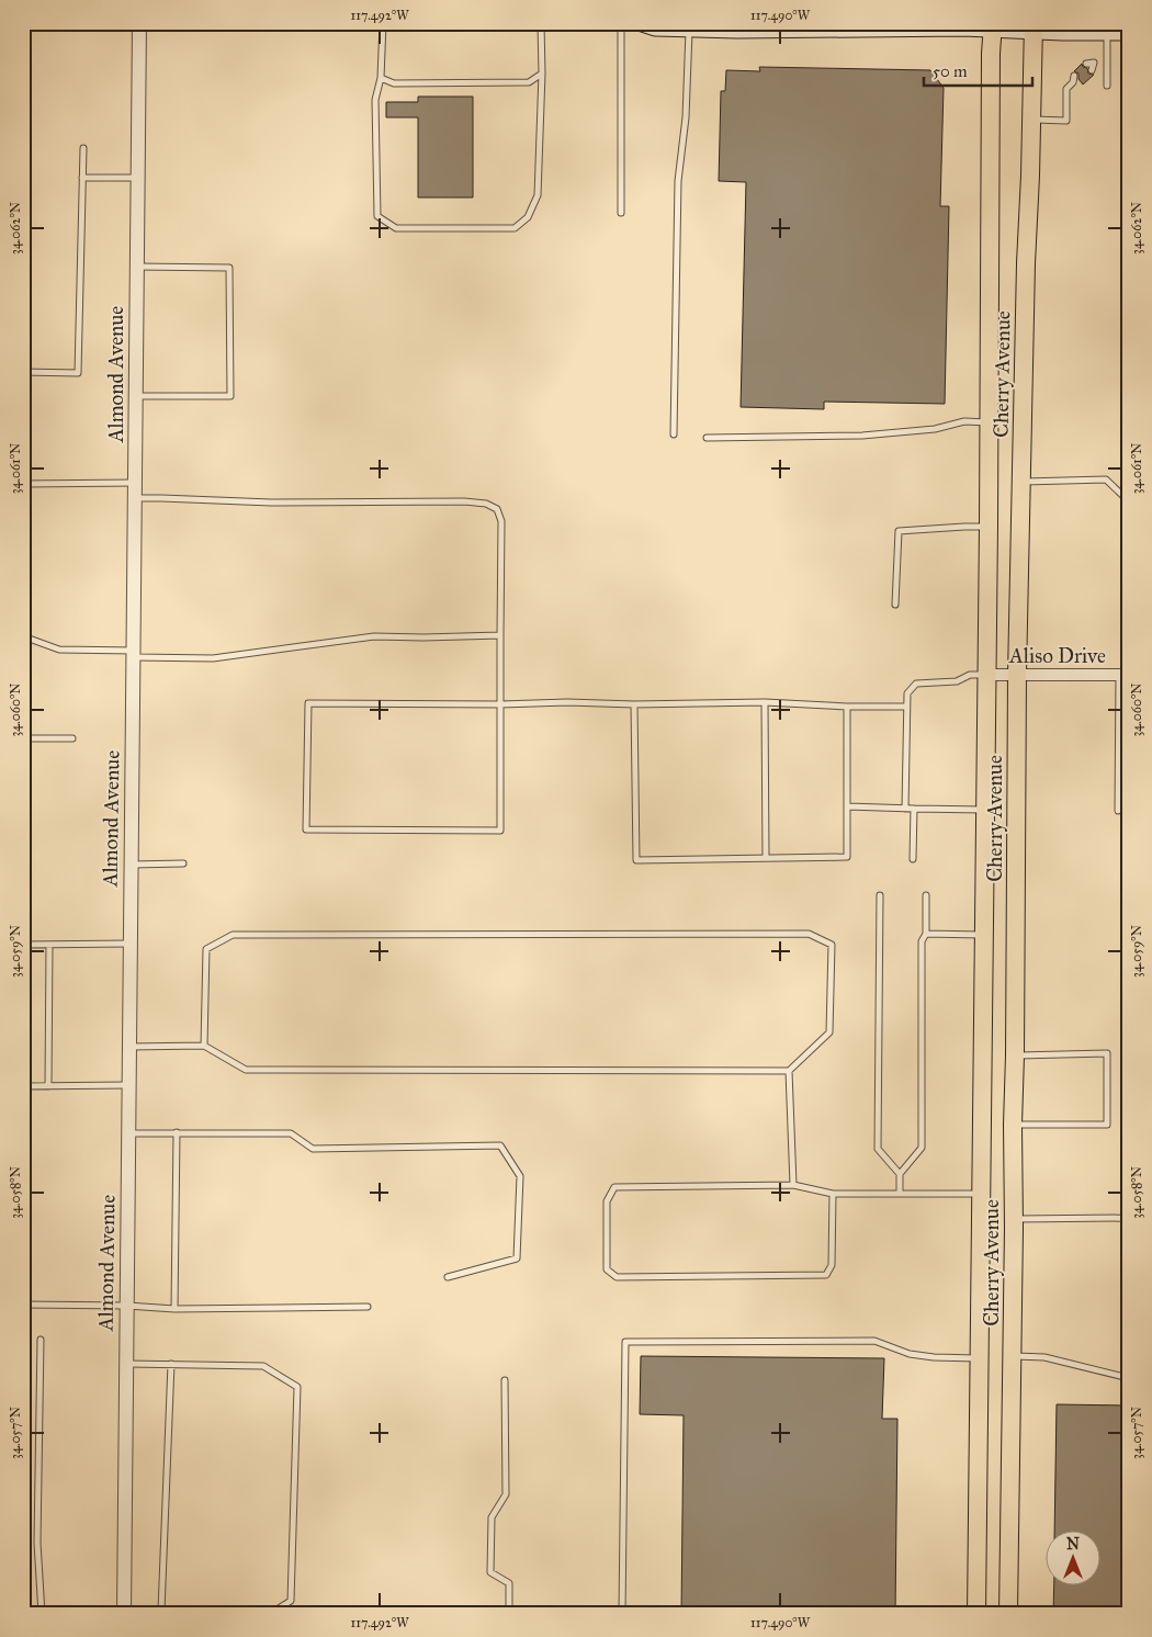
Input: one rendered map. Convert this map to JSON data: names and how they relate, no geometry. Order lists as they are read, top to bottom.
{
  "streets": {
    "main road": ["Cherry Avenue"],
    "street": ["Almond Avenue", "Aliso Drive"]
  },
  "crossings": [
    ["Cherry Avenue", "Aliso Drive"]
  ],
  "scale_bar": "50 m",
  "north": "top",
  "coordinates": [
    "117.492°W",
    "117.490°W",
    "34.062°N",
    "34.061°N",
    "34.060°N",
    "34.059°N",
    "34.058°N",
    "34.057°N"
  ]
}
